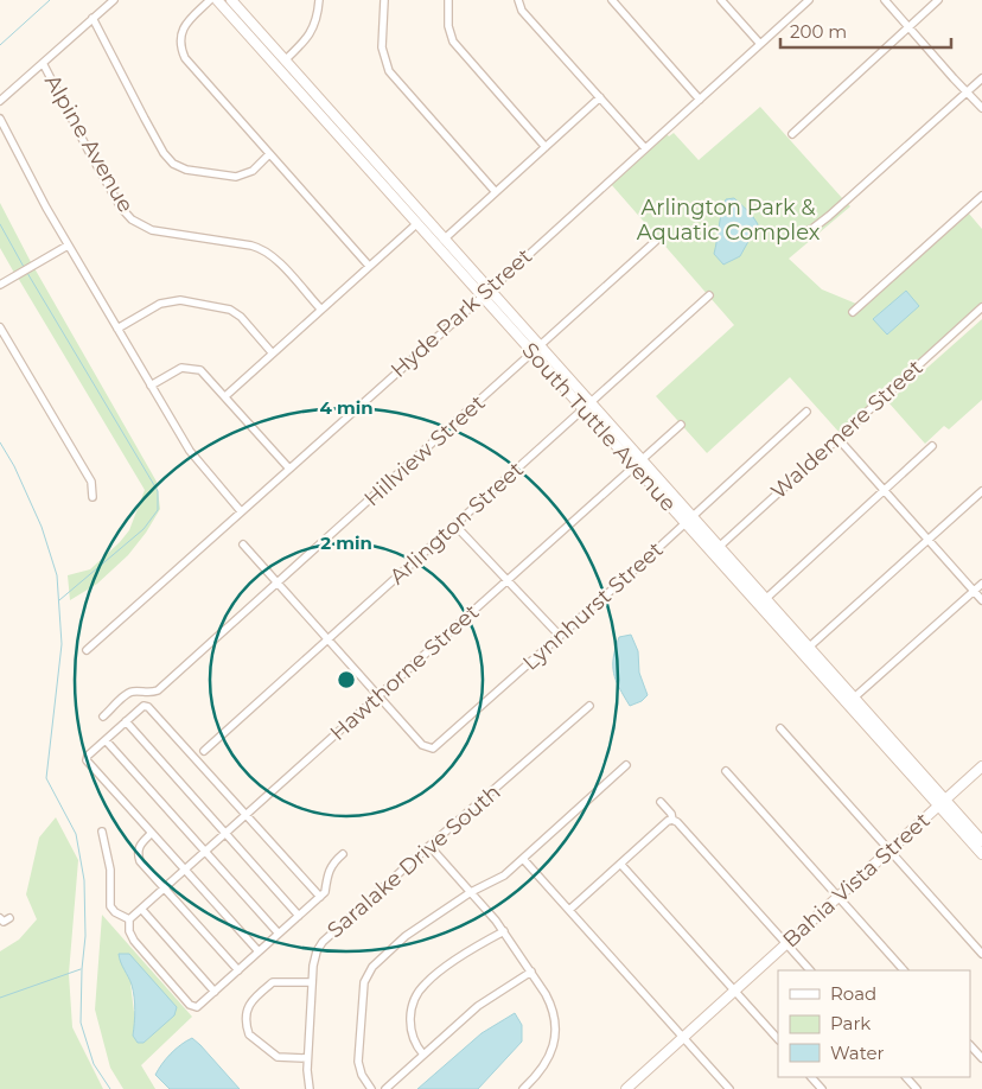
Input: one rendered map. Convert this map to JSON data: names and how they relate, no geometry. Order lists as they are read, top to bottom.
{
  "streets": {
    "main road": ["South Tuttle Avenue", "Bahia Vista Street"],
    "street": [
      "Alpine Avenue",
      "Hyde Park Street",
      "Waldemere Street",
      "Hillview Street",
      "Arlington Street",
      "Lynnhurst Street",
      "Hawthorne Street",
      "Saralake Drive South"
    ]
  },
  "crossings": [
    ["Hyde Park Street", "South Tuttle Avenue"],
    ["South Tuttle Avenue", "Waldemere Street"],
    ["South Tuttle Avenue", "Hillview Street"],
    ["South Tuttle Avenue", "Arlington Street"],
    ["South Tuttle Avenue", "Lynnhurst Street"],
    ["South Tuttle Avenue", "Hawthorne Street"],
    ["South Tuttle Avenue", "Bahia Vista Street"],
    ["Lynnhurst Street", "Hawthorne Street"]
  ],
  "parks": ["Arlington Park & Aquatic Complex"],
  "legend": ["Road", "Park", "Water"],
  "scale_bar": "200 m",
  "rings": ["4 min", "2 min"]
}
